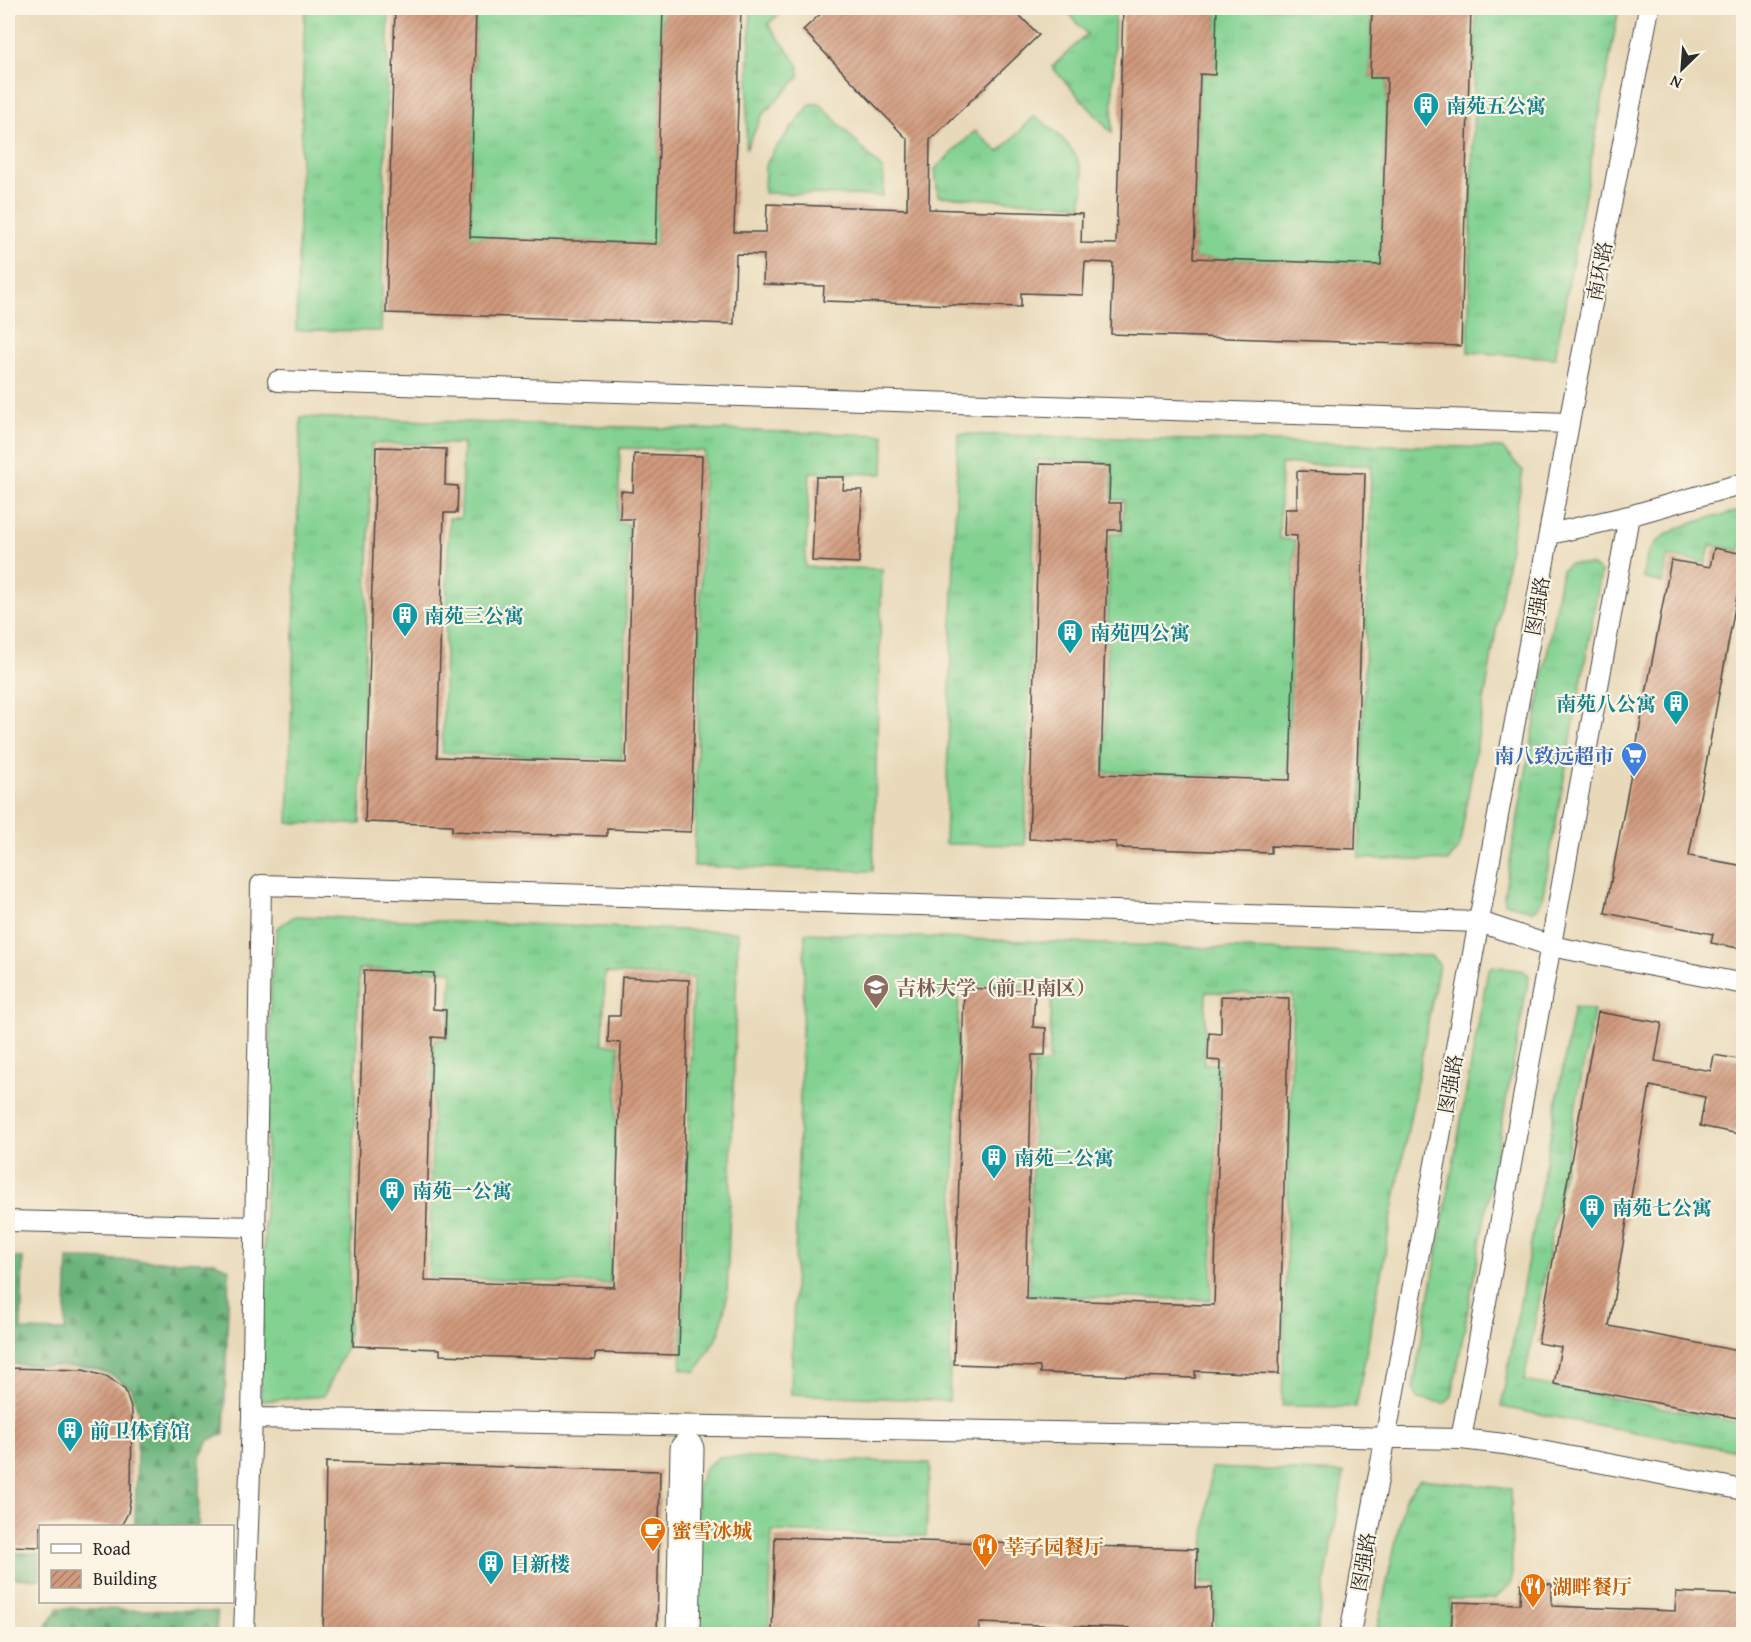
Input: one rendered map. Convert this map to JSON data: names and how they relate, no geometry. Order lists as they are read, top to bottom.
{
  "streets": {
    "lane": ["南环路", "图强路"]
  },
  "crossings": [
    ["南环路", "图强路"]
  ],
  "places": {
    "building": [
      "南苑五公寓",
      "南苑三公寓",
      "南苑四公寓",
      "南苑八公寓",
      "南苑二公寓",
      "南苑一公寓",
      "南苑七公寓",
      "前卫体育馆",
      "日新楼"
    ],
    "supermarket": ["南八致远超市"],
    "school or university": ["吉林大学（前卫南区）"],
    "cafe": ["蜜雪冰城"],
    "restaurant": ["莘子园餐厅", "湖畔餐厅"]
  },
  "legend": ["Road", "Building"],
  "north": "bottom left"
}
